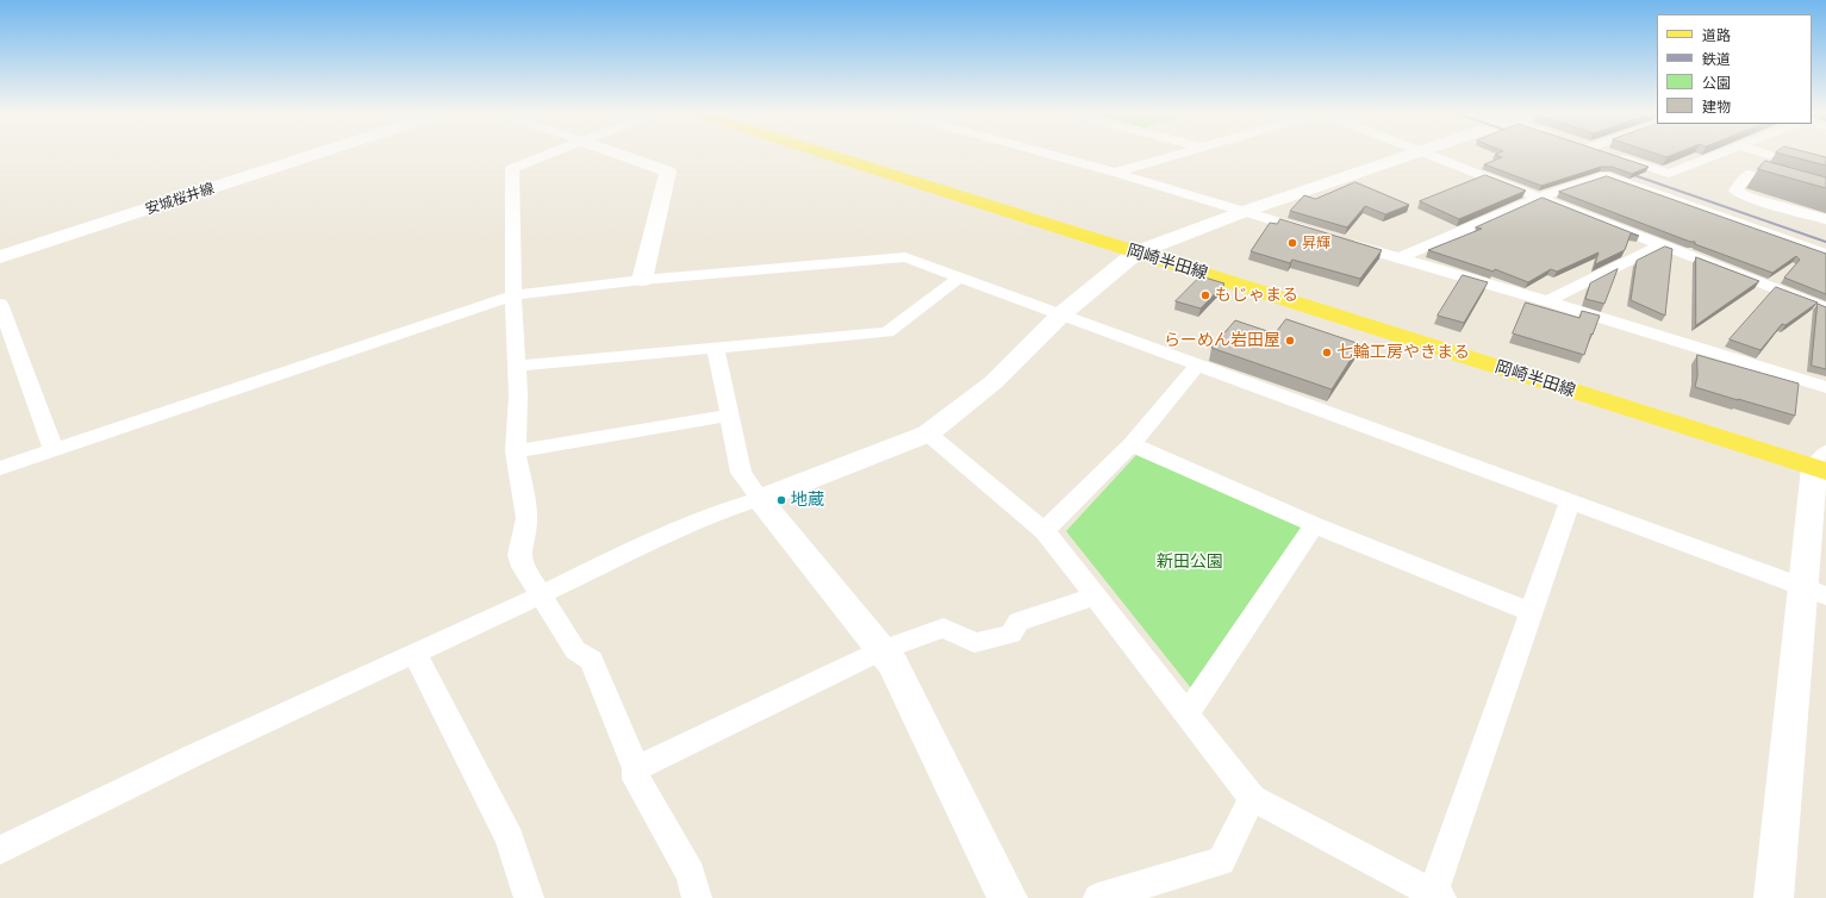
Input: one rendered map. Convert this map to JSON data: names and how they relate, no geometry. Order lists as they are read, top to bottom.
{
  "streets": {
    "main road": ["岡崎半田線"],
    "street": ["安城桜井線"]
  },
  "parks": ["新田公園"],
  "places": [
    "昇輝",
    "もじゃまる",
    "らーめん岩田屋",
    "七輪工房やきまる",
    "地蔵"
  ],
  "legend": [
    "道路",
    "鉄道",
    "公園",
    "建物"
  ]
}
